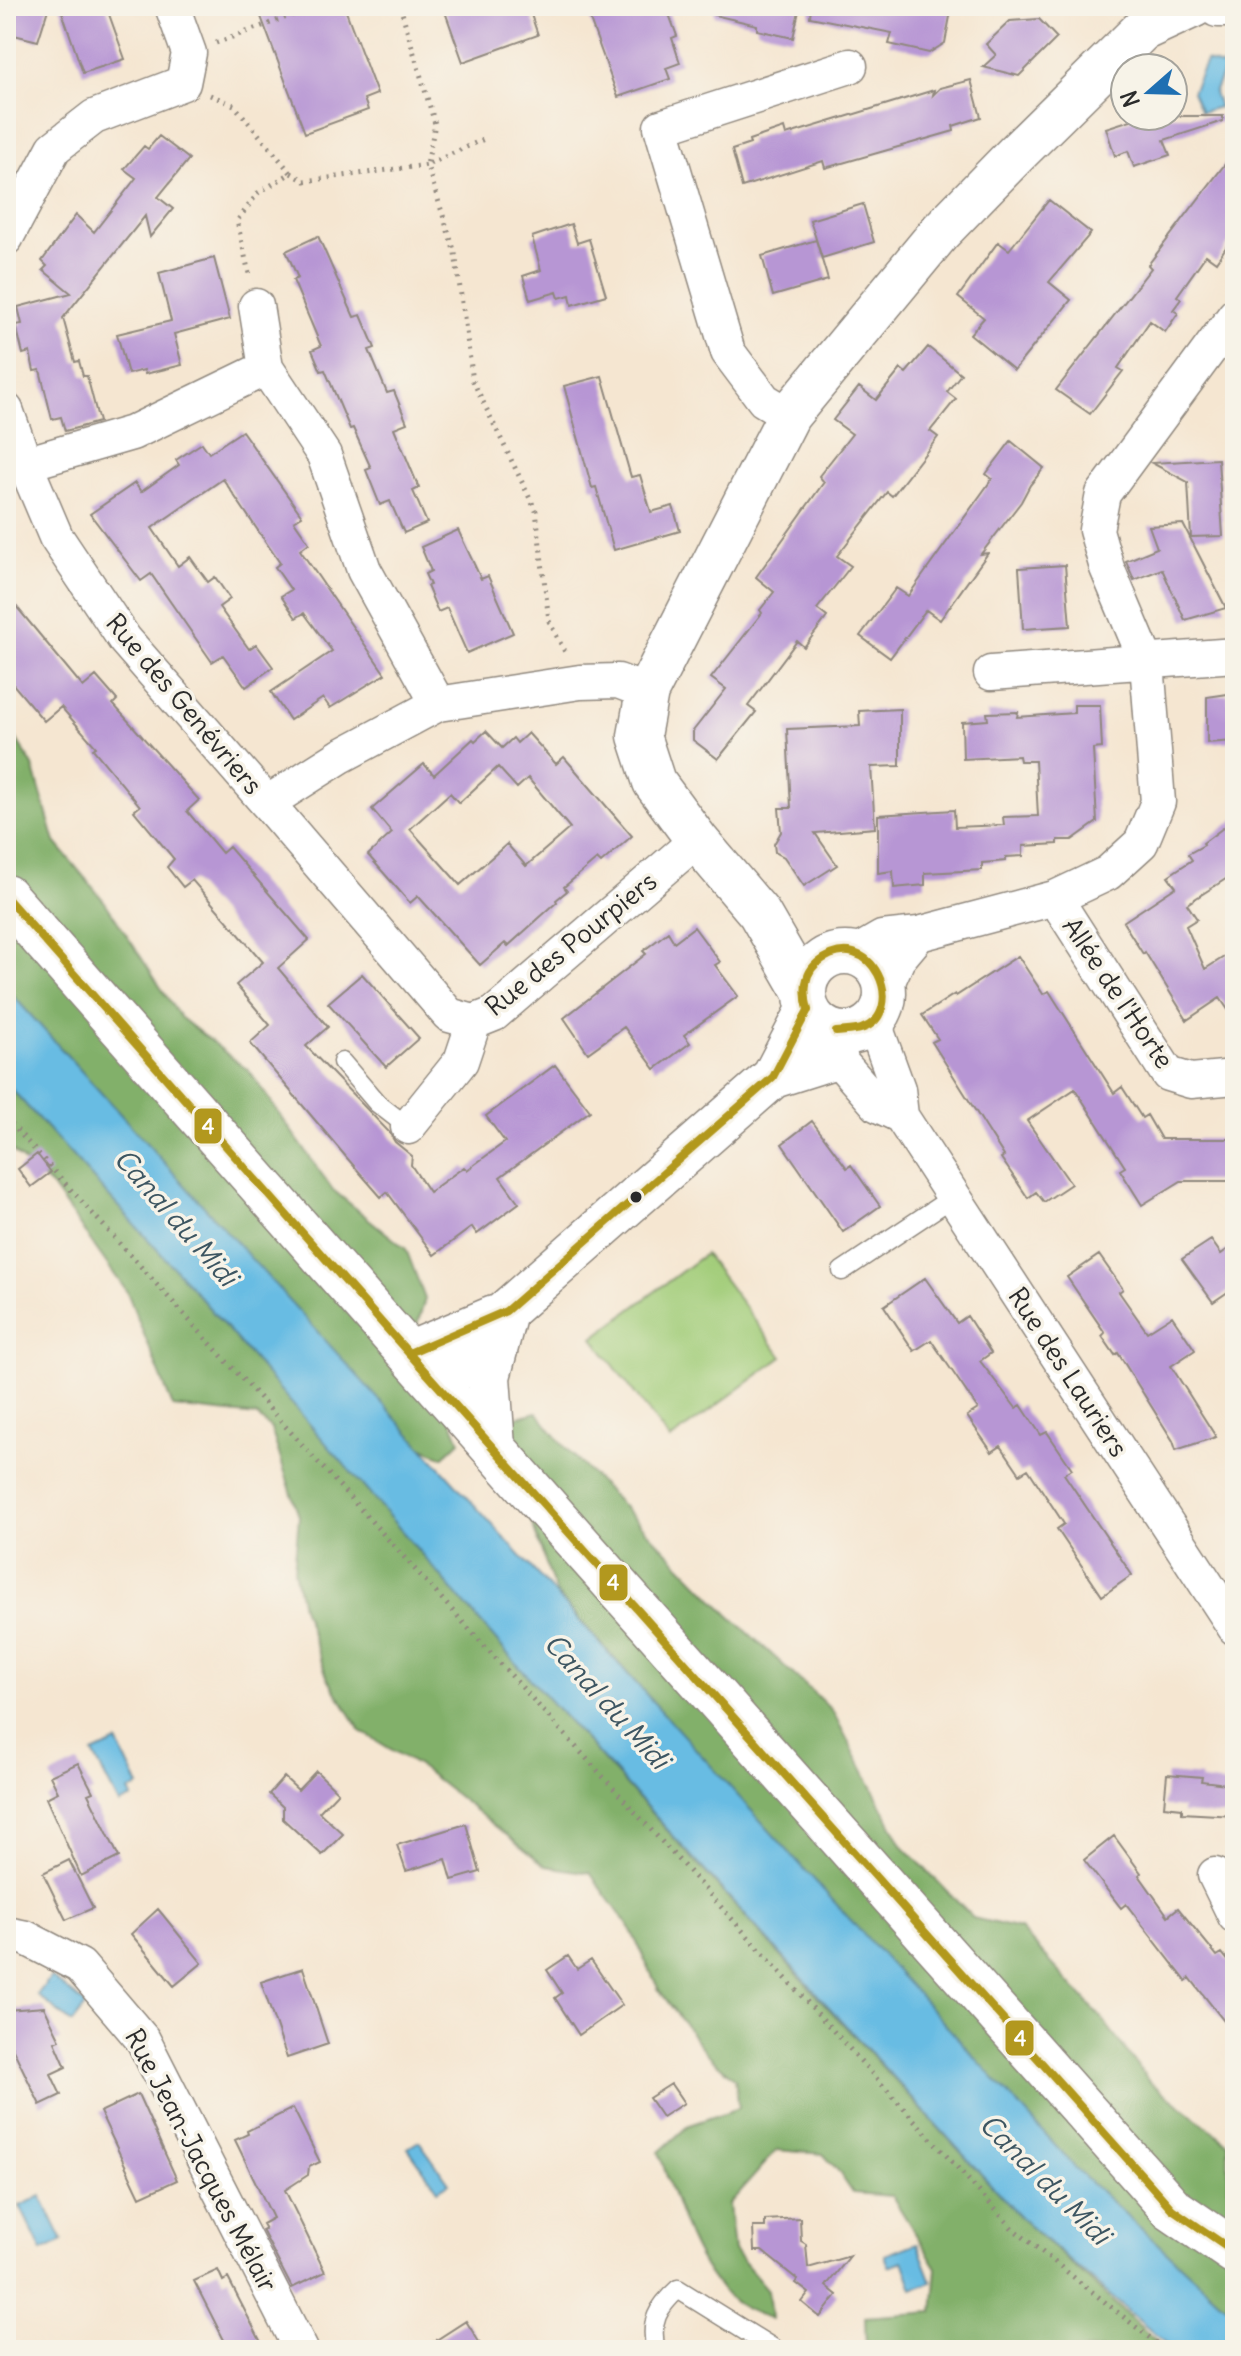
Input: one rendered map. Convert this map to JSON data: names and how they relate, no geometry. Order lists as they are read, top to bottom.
{
  "streets": {
    "street": [
      "Rue des Genévriers",
      "Rue des Pourpiers",
      "Allée de l'Horte",
      "Rue des Lauriers",
      "Rue Jean-Jacques Mélair"
    ]
  },
  "crossings": [
    ["Rue des Genévriers", "Rue des Pourpiers"],
    ["Rue des Genévriers", "Rue des Lauriers"],
    ["Rue des Pourpiers", "Rue des Lauriers"]
  ],
  "water": ["Canal du Midi"],
  "lines": ["transit line 4"],
  "north": "left"
}
